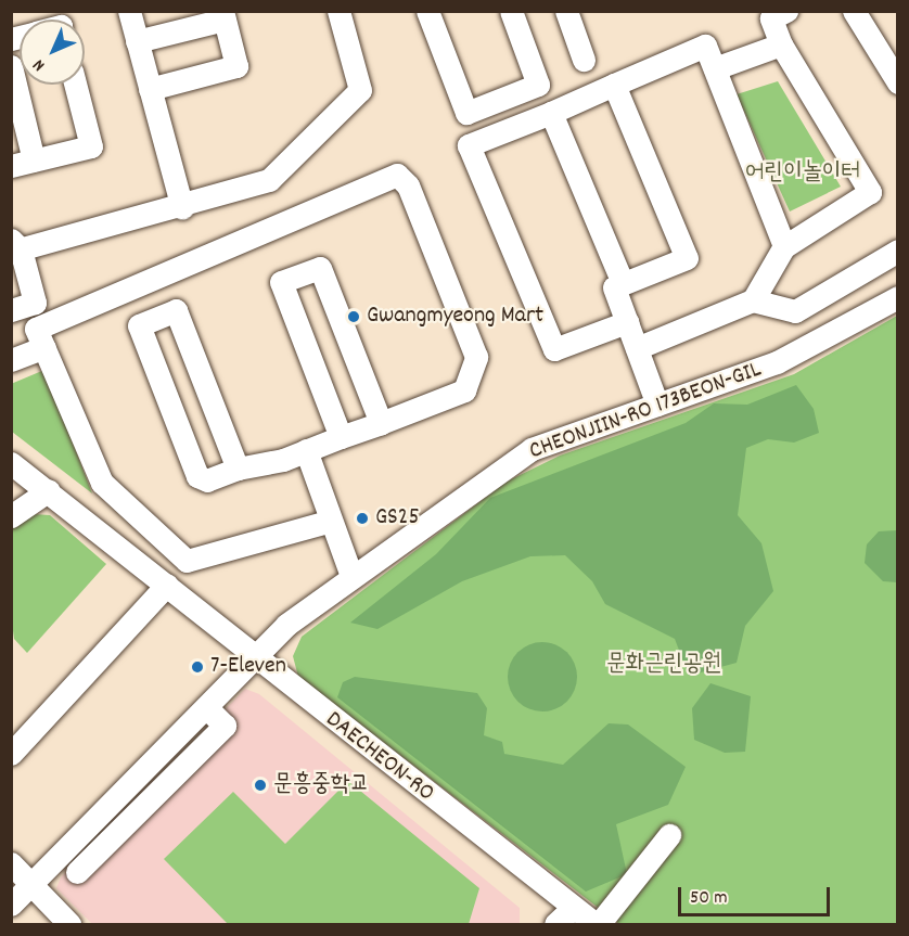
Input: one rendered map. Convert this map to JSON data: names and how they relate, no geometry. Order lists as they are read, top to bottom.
{
  "streets": {
    "street": ["CHEONJIIN-RO 173BEON-GIL", "DAECHEON-RO"]
  },
  "crossings": [
    ["CHEONJIIN-RO 173BEON-GIL", "DAECHEON-RO"]
  ],
  "parks": ["어린이놀이터", "문화근린공원"],
  "places": [
    "Gwangmyeong Mart",
    "GS25",
    "7-Eleven",
    "문흥중학교"
  ],
  "scale_bar": "50 m",
  "north": "bottom left"
}
